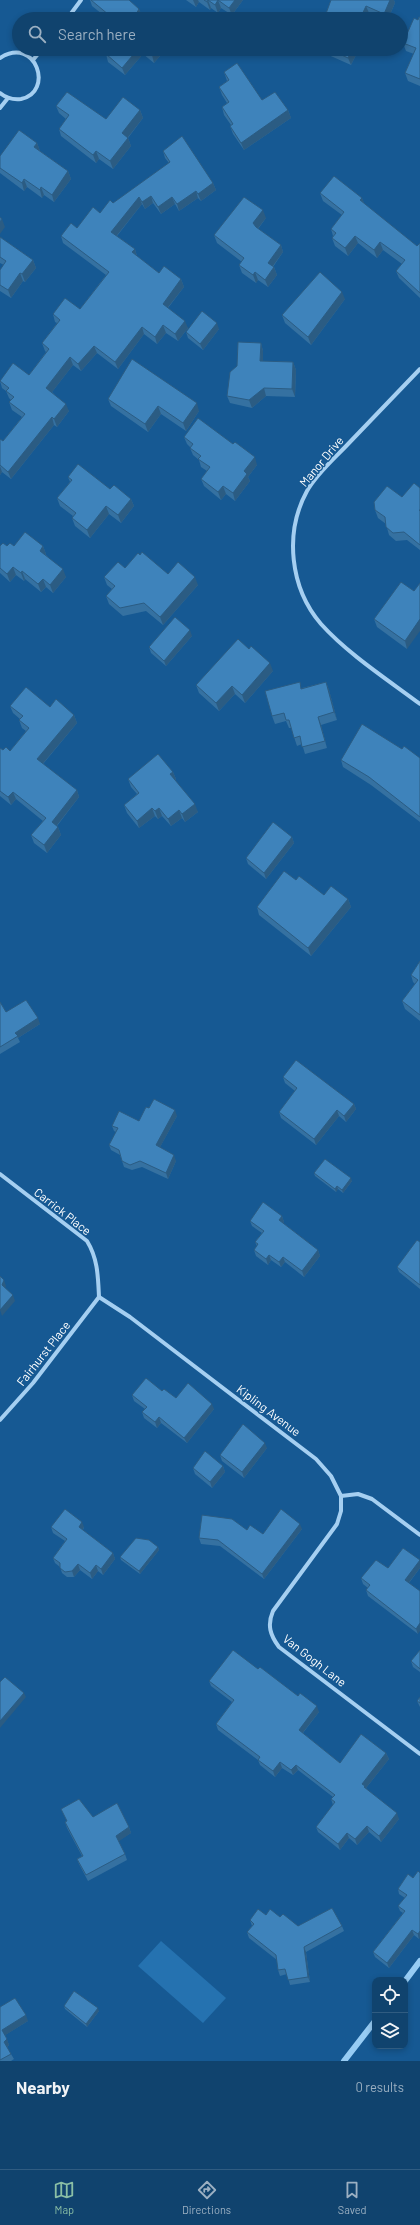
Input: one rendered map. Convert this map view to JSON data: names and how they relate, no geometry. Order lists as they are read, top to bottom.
{
  "streets": {
    "street": [
      "Manor Drive",
      "Carrick Place",
      "Fairhurst Place",
      "Kipling Avenue",
      "Van Gogh Lane"
    ]
  },
  "crossings": [
    ["Carrick Place", "Fairhurst Place"],
    ["Carrick Place", "Kipling Avenue"],
    ["Fairhurst Place", "Kipling Avenue"],
    ["Kipling Avenue", "Van Gogh Lane"]
  ],
  "page": {
    "search": "Search here",
    "heading": ["Nearby", "0 results"],
    "nav": ["Map", "Directions", "Saved"]
  }
}
